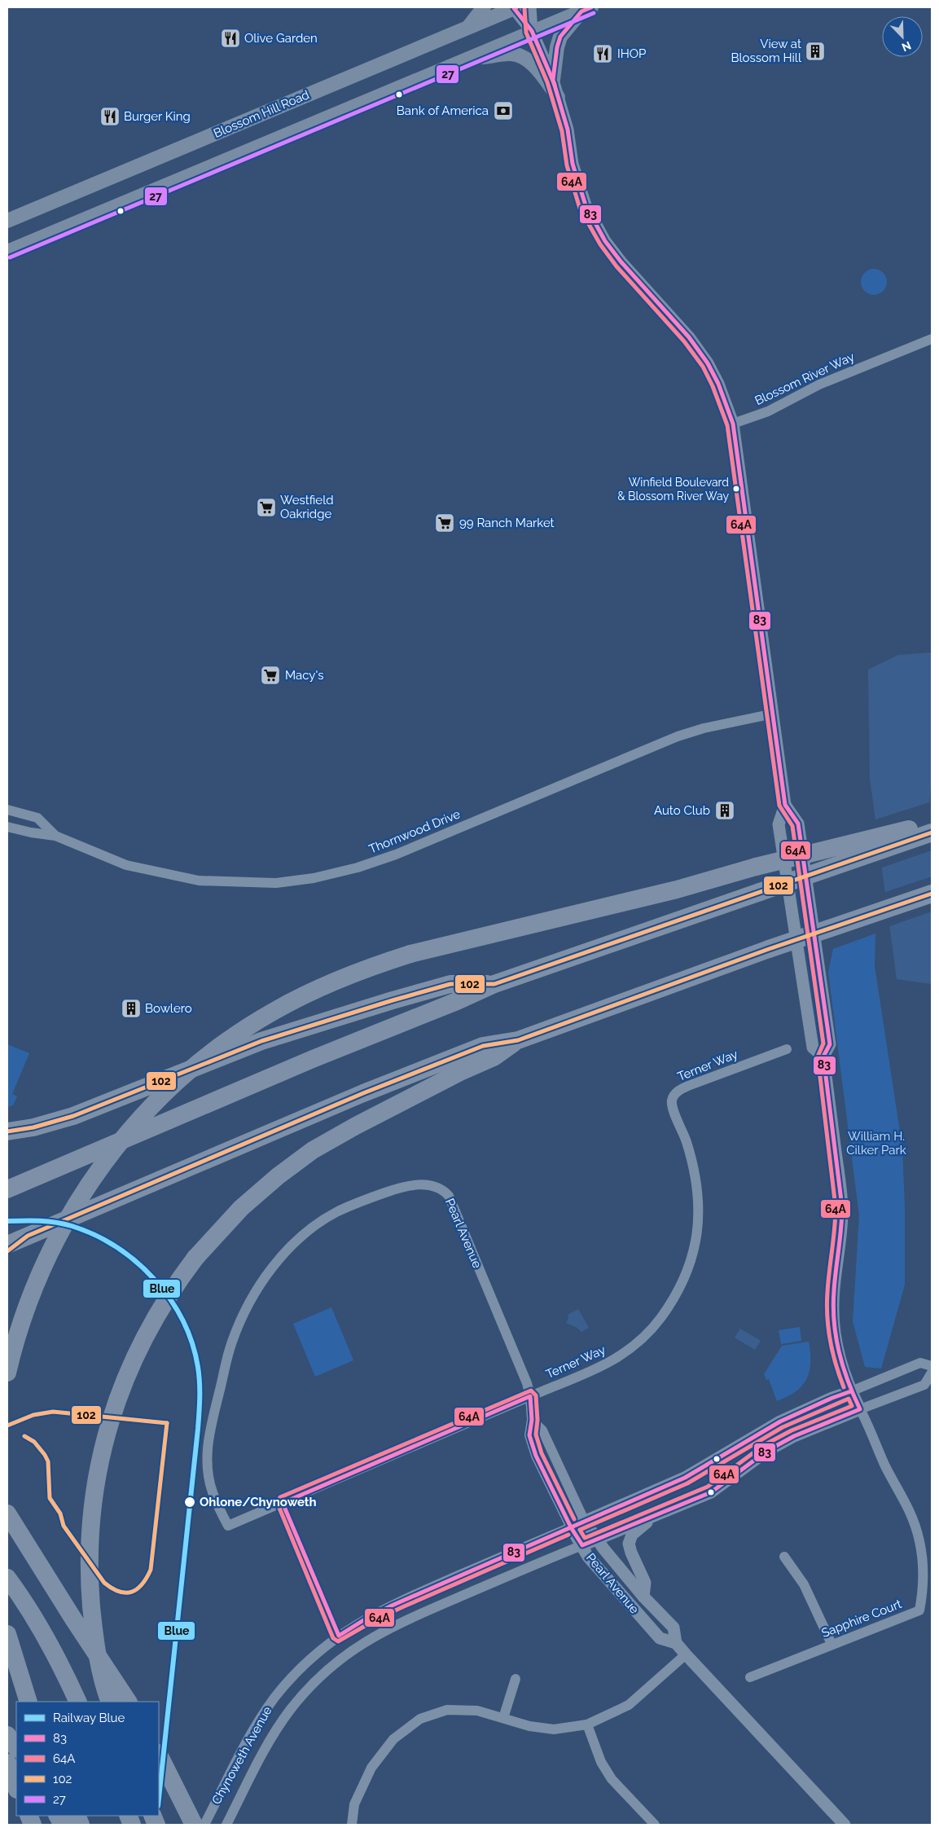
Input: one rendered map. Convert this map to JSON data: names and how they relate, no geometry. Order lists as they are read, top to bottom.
{
  "streets": {
    "main road": ["Blossom Hill Road"],
    "street": [
      "Blossom River Way",
      "Thornwood Drive",
      "Terner Way",
      "Pearl Avenue",
      "Sapphire Court",
      "Chynoweth Avenue"
    ]
  },
  "crossings": [
    ["Terner Way", "Pearl Avenue"],
    ["Pearl Avenue", "Chynoweth Avenue"],
    ["Sapphire Court", "Chynoweth Avenue"]
  ],
  "parks": ["William H. Cilker Park"],
  "places": {
    "restaurant": ["Olive Garden", "IHOP", "Burger King"],
    "building": ["View at Blossom Hill", "Auto Club", "Bowlero"],
    "bank": ["Bank of America"],
    "other": ["Winfield Boulevard & Blossom River Way", "Ohlone/Chynoweth"],
    "supermarket": ["Westfield Oakridge", "99 Ranch Market", "Macy's"]
  },
  "lines": [
    "transit line 83",
    "transit line 64A",
    "transit line 27",
    "transit line 102",
    "rail line Blue"
  ],
  "legend": [
    "Railway Blue",
    "83",
    "64A",
    "102",
    "27"
  ],
  "north": "bottom right"
}
